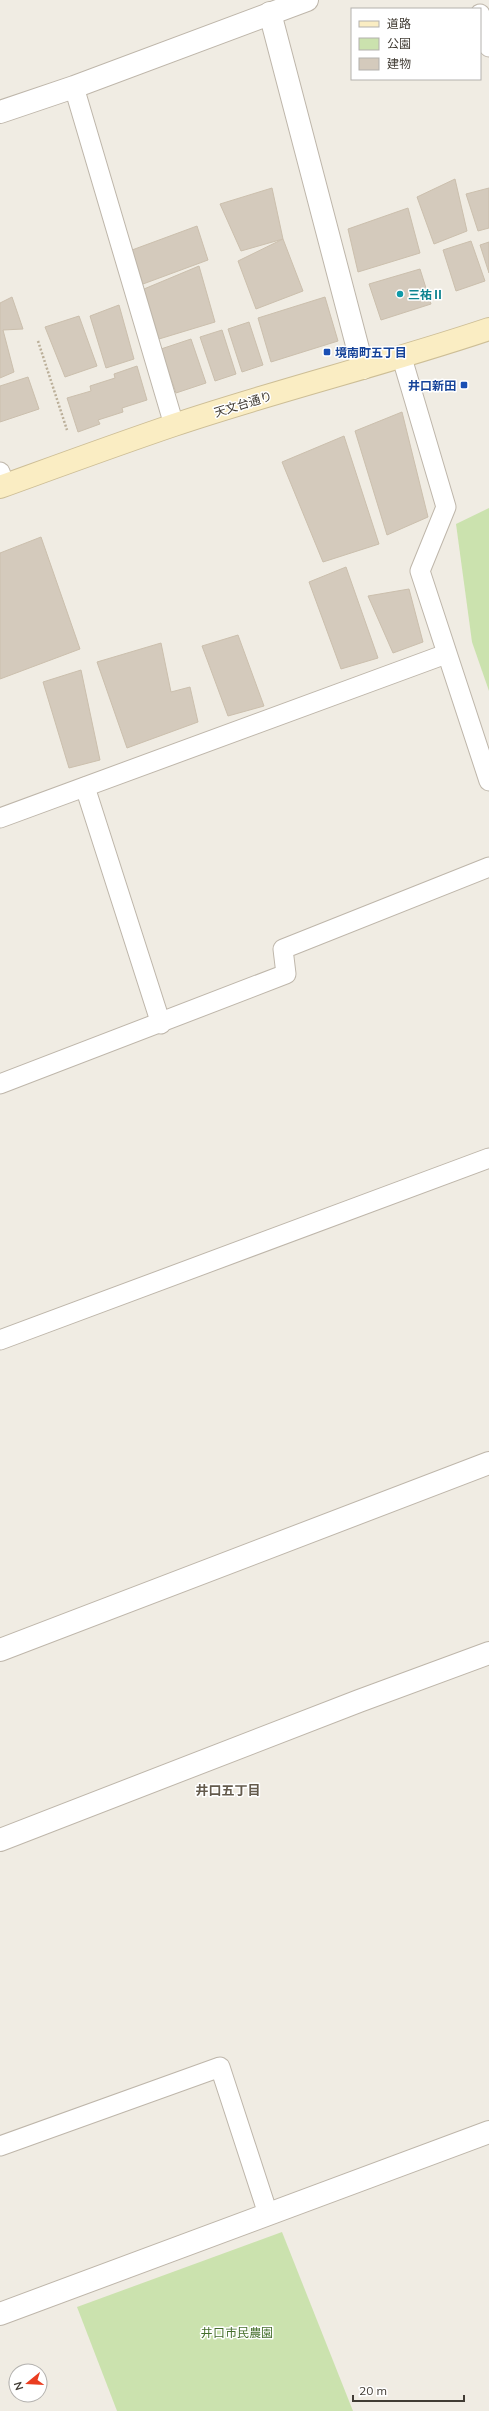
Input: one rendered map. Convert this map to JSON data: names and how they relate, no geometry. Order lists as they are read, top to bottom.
{
  "streets": {
    "main road": ["天文台通り"]
  },
  "districts": ["井口五丁目"],
  "parks": ["井口市民農園"],
  "places": {
    "other": ["三祐Ⅱ"],
    "transit": ["境南町五丁目", "井口新田"]
  },
  "legend": ["道路", "公園", "建物"],
  "scale_bar": "20 m",
  "north": "left"
}
